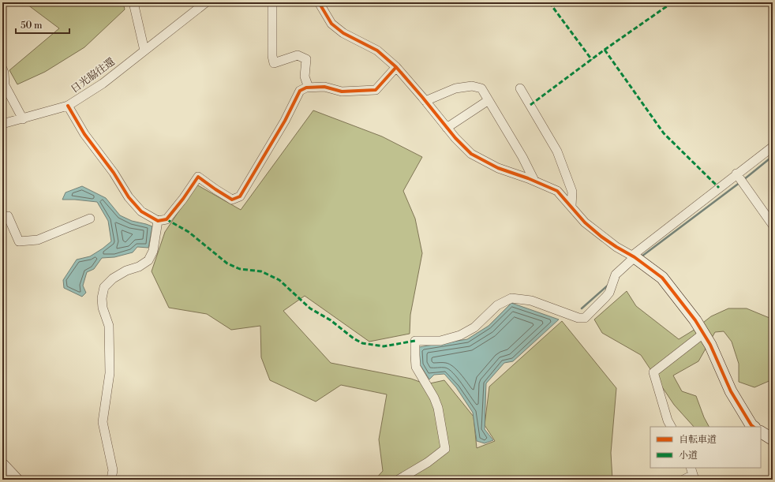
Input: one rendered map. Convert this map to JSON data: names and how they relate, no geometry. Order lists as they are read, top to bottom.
{
  "streets": {
    "street": ["日光脇往還"]
  },
  "legend": ["自転車道", "小道"],
  "scale_bar": "50 m"
}
